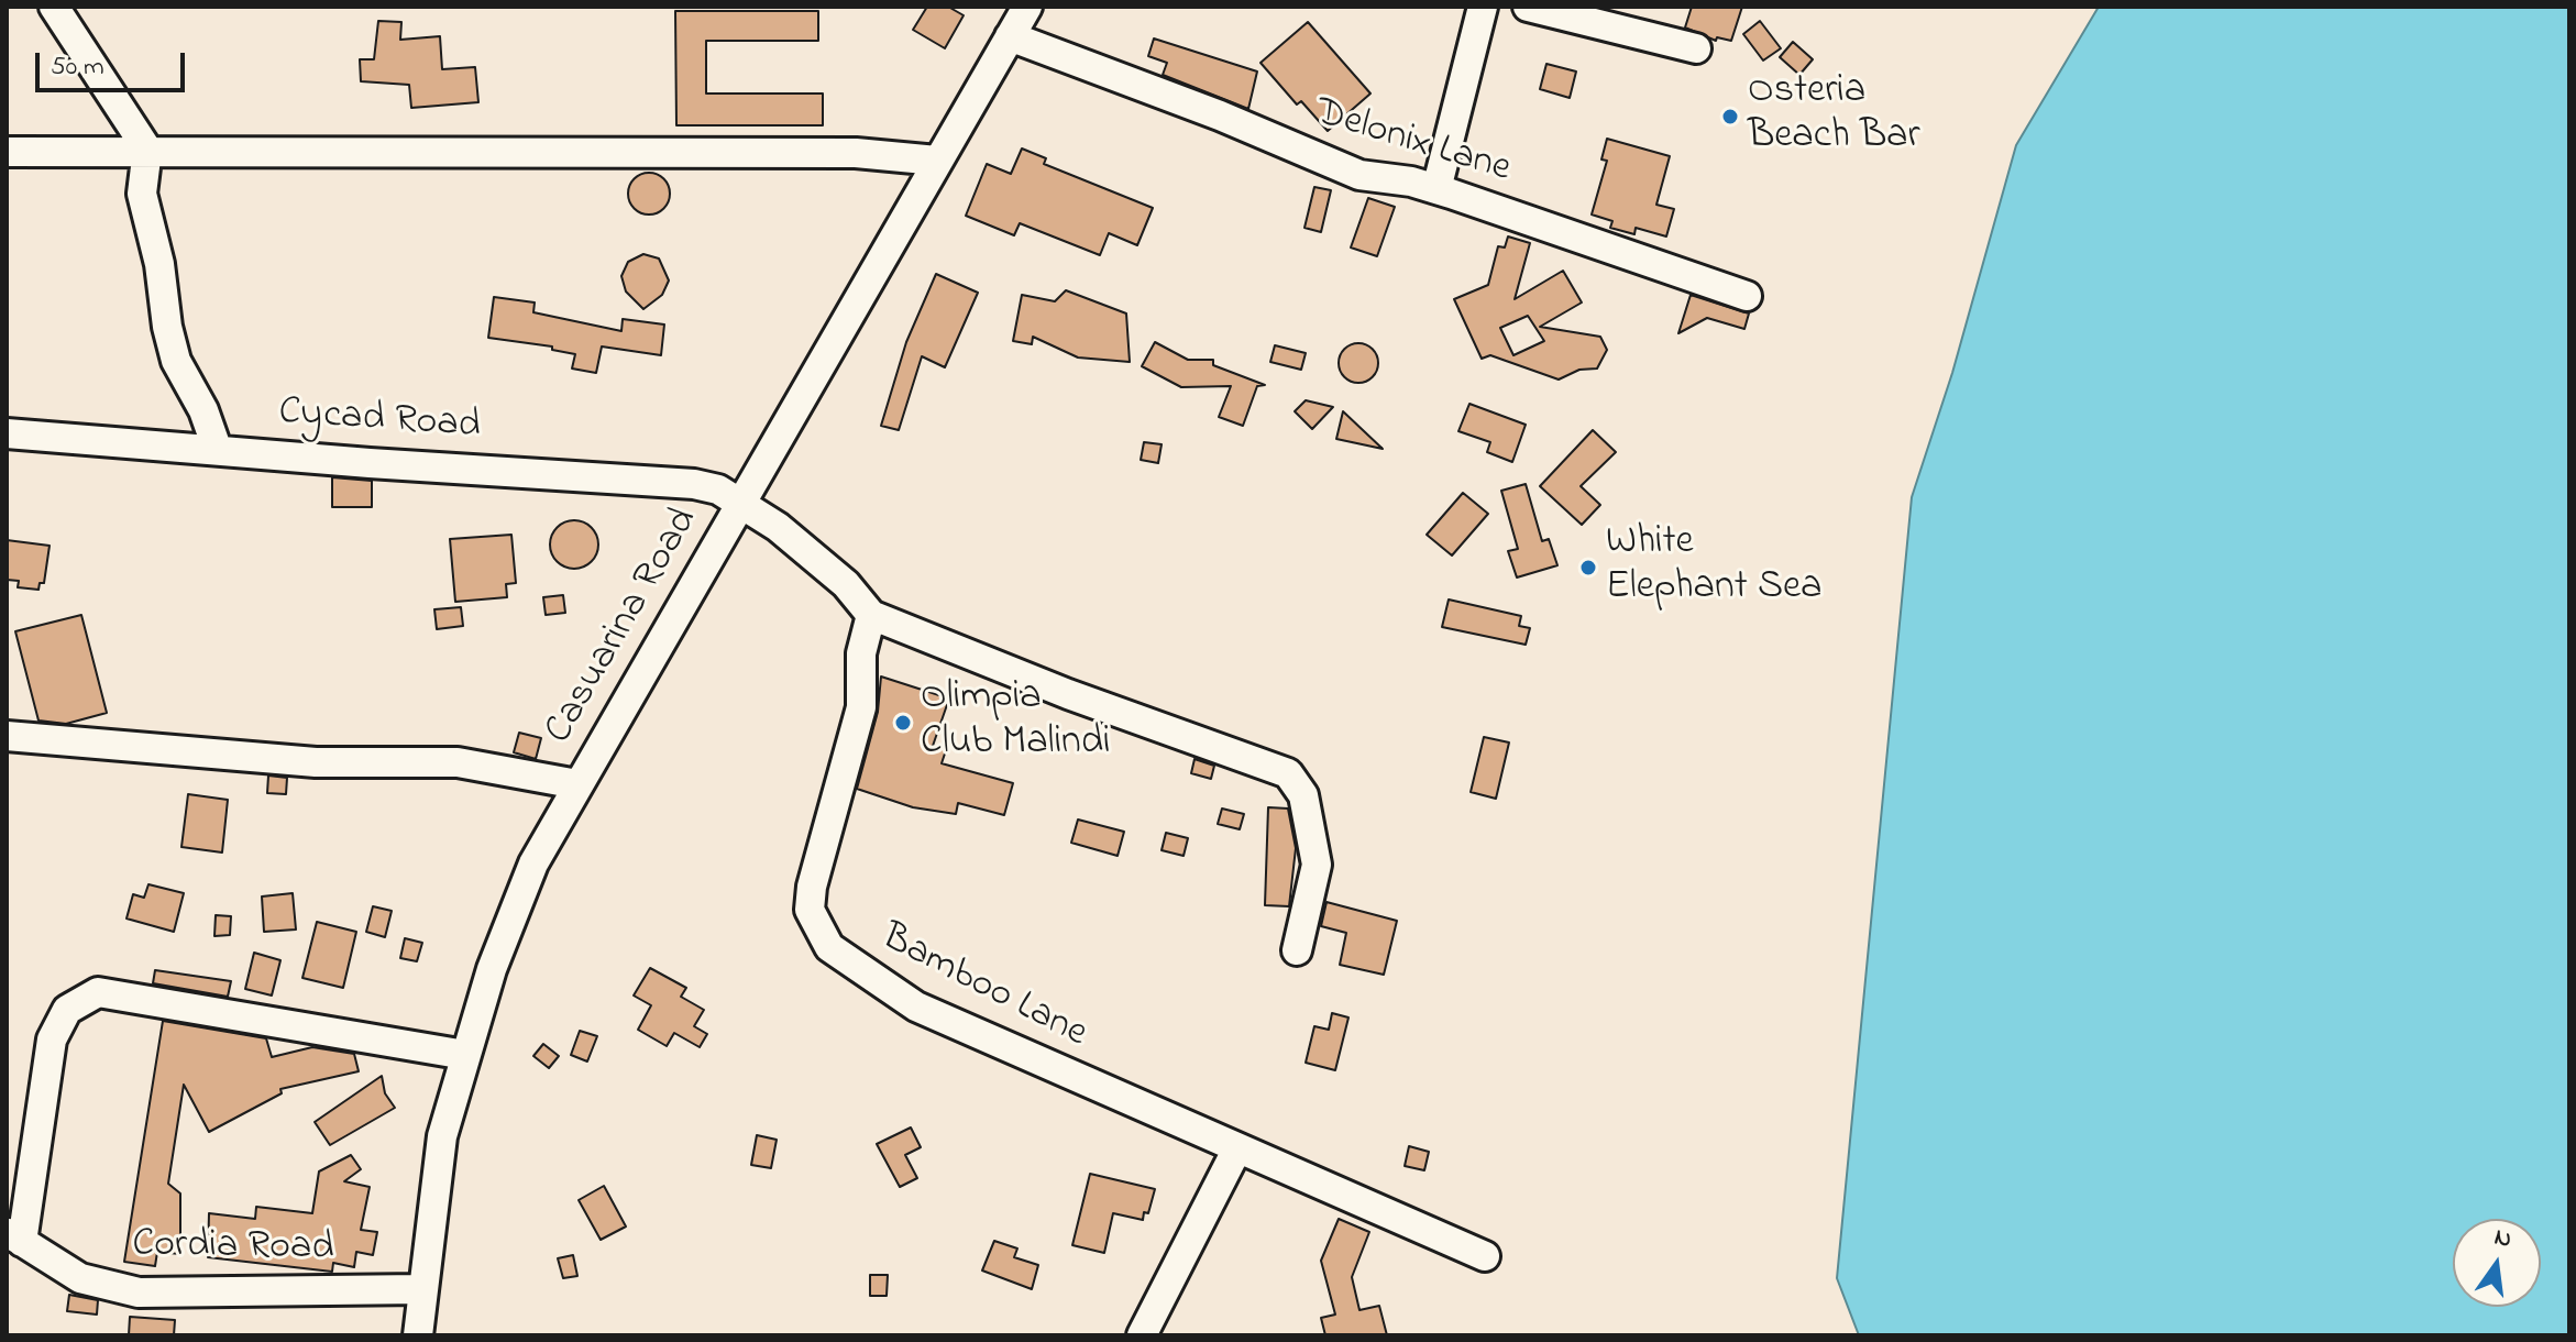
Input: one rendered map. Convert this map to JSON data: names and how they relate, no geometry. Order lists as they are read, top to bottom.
{
  "streets": {
    "street": [
      "Delonix Lane",
      "Cycad Road",
      "Casuarina Road",
      "Bamboo Lane",
      "Cordia Road"
    ]
  },
  "crossings": [
    ["Delonix Lane", "Casuarina Road"],
    ["Cycad Road", "Casuarina Road"],
    ["Casuarina Road", "Cordia Road"]
  ],
  "places": ["Osteria Beach Bar", "White Elephant Sea", "Olimpia Club Malindi"],
  "scale_bar": "50 m",
  "north": "top"
}
